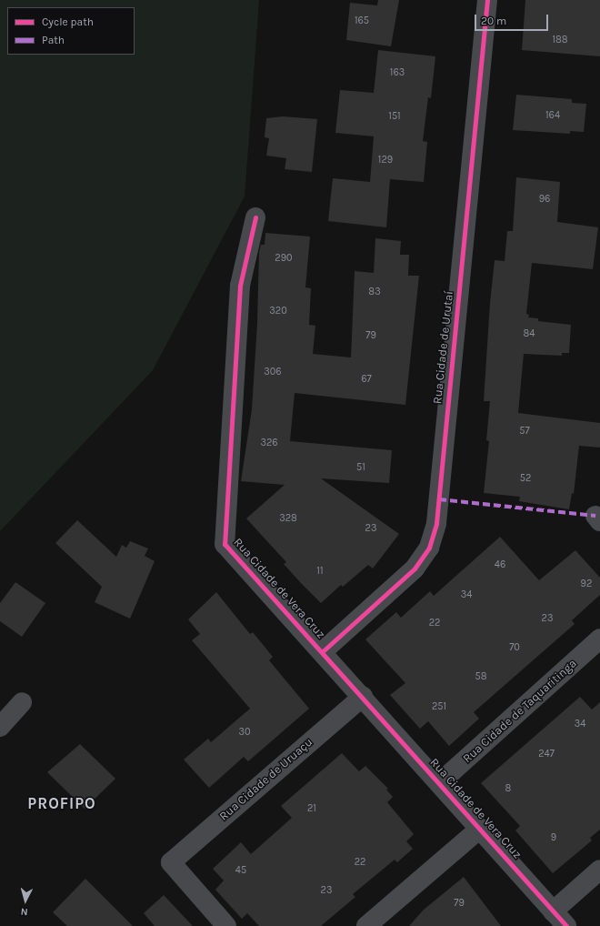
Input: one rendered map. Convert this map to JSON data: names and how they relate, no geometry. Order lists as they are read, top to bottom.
{
  "streets": {
    "street": [
      "Rua Cidade de Urutaí",
      "Rua Cidade de Vera Cruz",
      "Rua Cidade de Taquaritinga",
      "Rua Cidade de Uruaçu"
    ]
  },
  "crossings": [
    ["Rua Cidade de Urutaí", "Rua Cidade de Vera Cruz"],
    ["Rua Cidade de Vera Cruz", "Rua Cidade de Taquaritinga"],
    ["Rua Cidade de Vera Cruz", "Rua Cidade de Uruaçu"]
  ],
  "districts": ["PROFIPO"],
  "house_numbers": [
    "165",
    "188",
    "163",
    "164",
    "151",
    "129",
    "96",
    "290",
    "83",
    "320",
    "84",
    "79",
    "306",
    "67",
    "57",
    "326",
    "51",
    "52",
    "328",
    "23",
    "46",
    "11",
    "92",
    "34",
    "23",
    "22",
    "70",
    "58",
    "251",
    "34",
    "30",
    "247",
    "8",
    "21",
    "9",
    "22",
    "45",
    "23",
    "79"
  ],
  "legend": ["Cycle path", "Path"],
  "scale_bar": "20 m",
  "north": "bottom"
}
